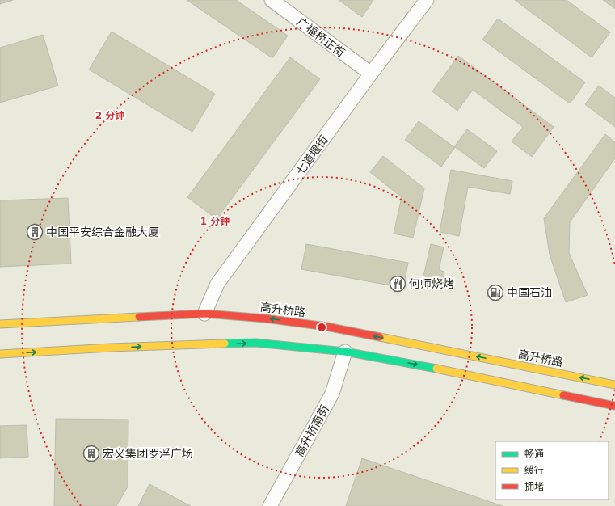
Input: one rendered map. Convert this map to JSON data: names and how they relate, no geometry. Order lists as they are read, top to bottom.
{
  "streets": {
    "main road": ["高升桥路"],
    "street": ["广福桥正街", "七道堰街", "高升桥南街"]
  },
  "crossings": [
    ["广福桥正街", "七道堰街"],
    ["七道堰街", "高升桥路"]
  ],
  "places": {
    "building": ["中国平安综合金融大厦", "宏义集团罗浮广场"],
    "restaurant": ["何师烧烤"],
    "fuel station": ["中国石油"]
  },
  "legend": ["畅通", "缓行", "拥堵"],
  "rings": ["2 分钟", "1 分钟"]
}
